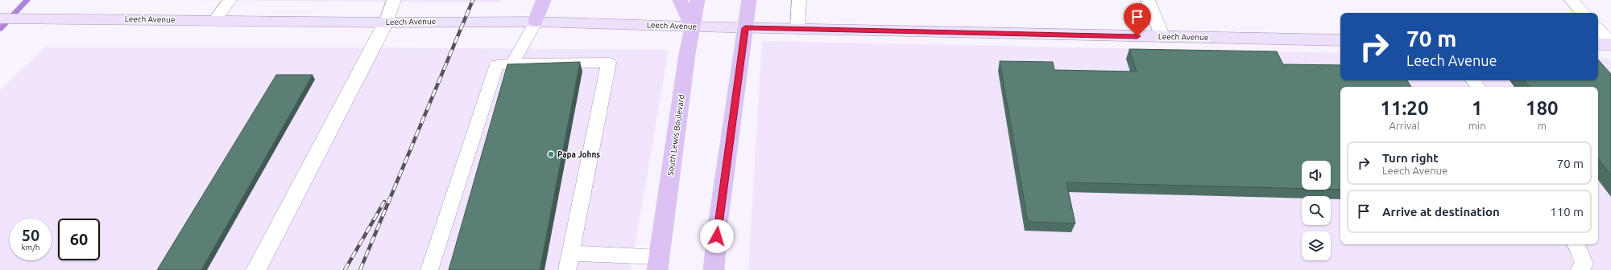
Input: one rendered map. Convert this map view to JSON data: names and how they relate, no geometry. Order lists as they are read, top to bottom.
{
  "streets": {
    "main road": ["Leech Avenue", "South Lewis Boulevard"]
  },
  "crossings": [
    ["Leech Avenue", "South Lewis Boulevard"]
  ],
  "places": ["Papa Johns"],
  "page": {
    "turn": ["70 m", "Leech Avenue"],
    "eta": [
      "11:20",
      "Arrival",
      "1",
      "min",
      "180",
      "m"
    ],
    "list": [
      {
        "name": "Turn right",
        "note": "Leech Avenue",
        "value": "70 m"
      },
      {
        "name": "Arrive at destination",
        "value": "110 m"
      }
    ],
    "speed": "50 km/h",
    "limit": "60"
  }
}
